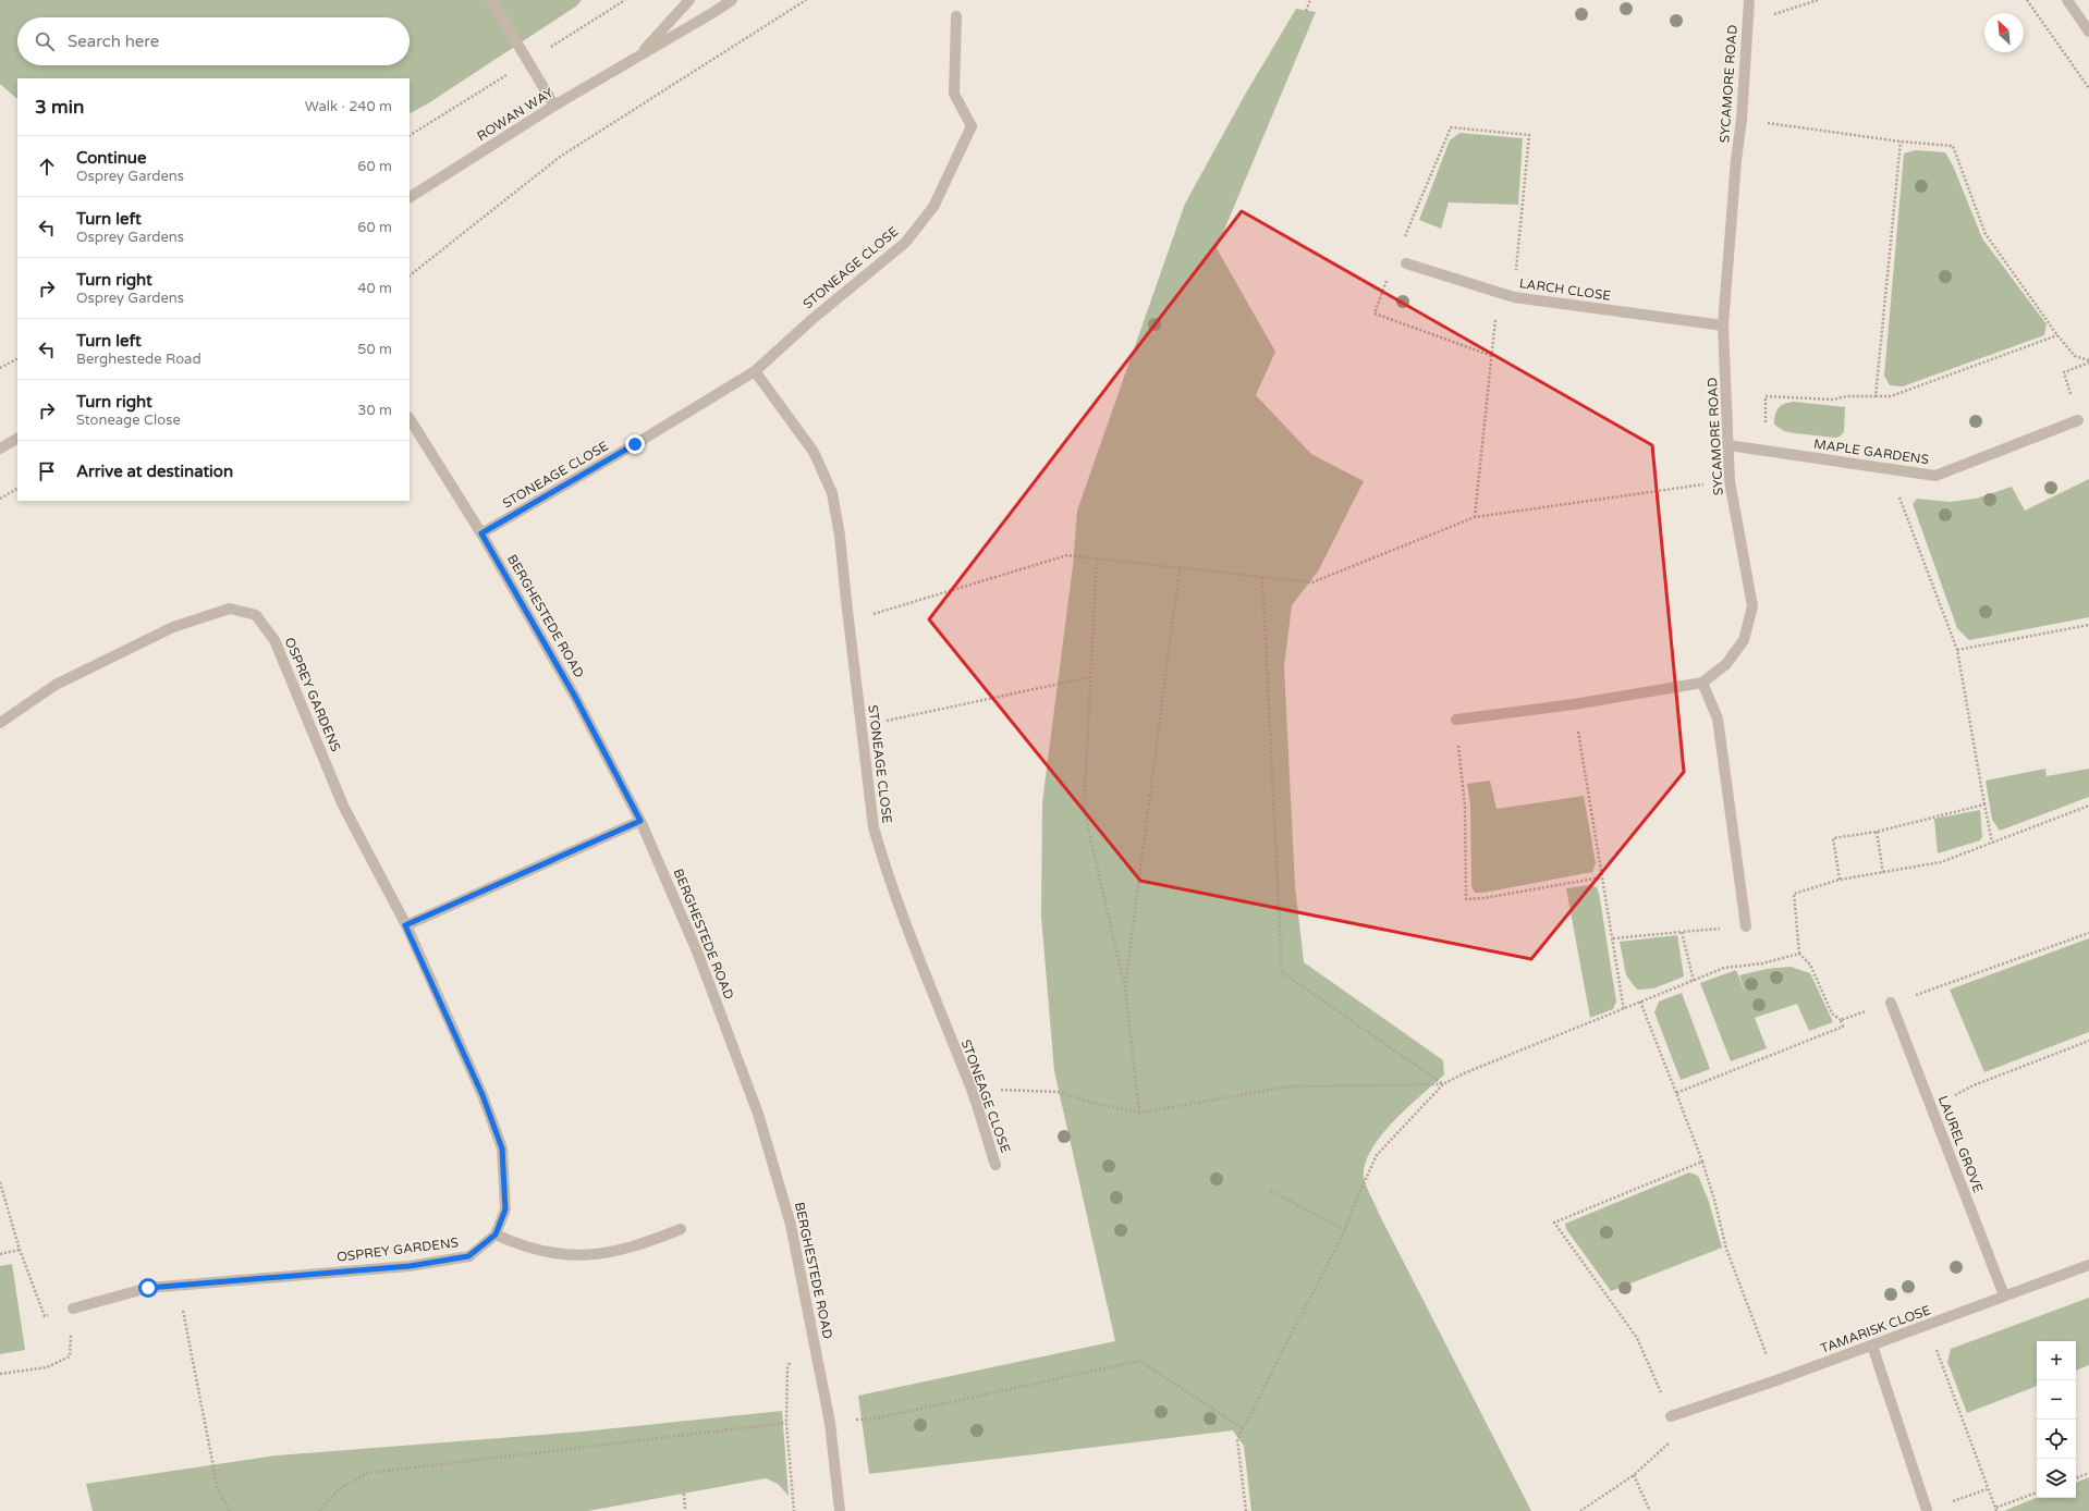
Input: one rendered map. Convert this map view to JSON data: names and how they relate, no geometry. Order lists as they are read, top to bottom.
{
  "streets": {
    "street": [
      "SYCAMORE ROAD",
      "ROWAN WAY",
      "STONEAGE CLOSE",
      "LARCH CLOSE",
      "MAPLE GARDENS",
      "BERGHESTEDE ROAD",
      "OSPREY GARDENS",
      "LAUREL GROVE",
      "TAMARISK CLOSE"
    ]
  },
  "crossings": [
    ["SYCAMORE ROAD", "LARCH CLOSE"],
    ["SYCAMORE ROAD", "MAPLE GARDENS"],
    ["STONEAGE CLOSE", "BERGHESTEDE ROAD"],
    ["LAUREL GROVE", "TAMARISK CLOSE"]
  ],
  "north": "top left",
  "page": {
    "search": "Search here",
    "heading": ["3 min", "Walk · 240 m"],
    "list": [
      ["Continue", "Osprey Gardens", "60 m"],
      ["Turn left", "Osprey Gardens", "60 m"],
      ["Turn right", "Osprey Gardens", "40 m"],
      ["Turn left", "Berghestede Road", "50 m"],
      ["Turn right", "Stoneage Close", "30 m"],
      "Arrive at destination"
    ],
    "map_buttons": ["+", "−"]
  }
}
